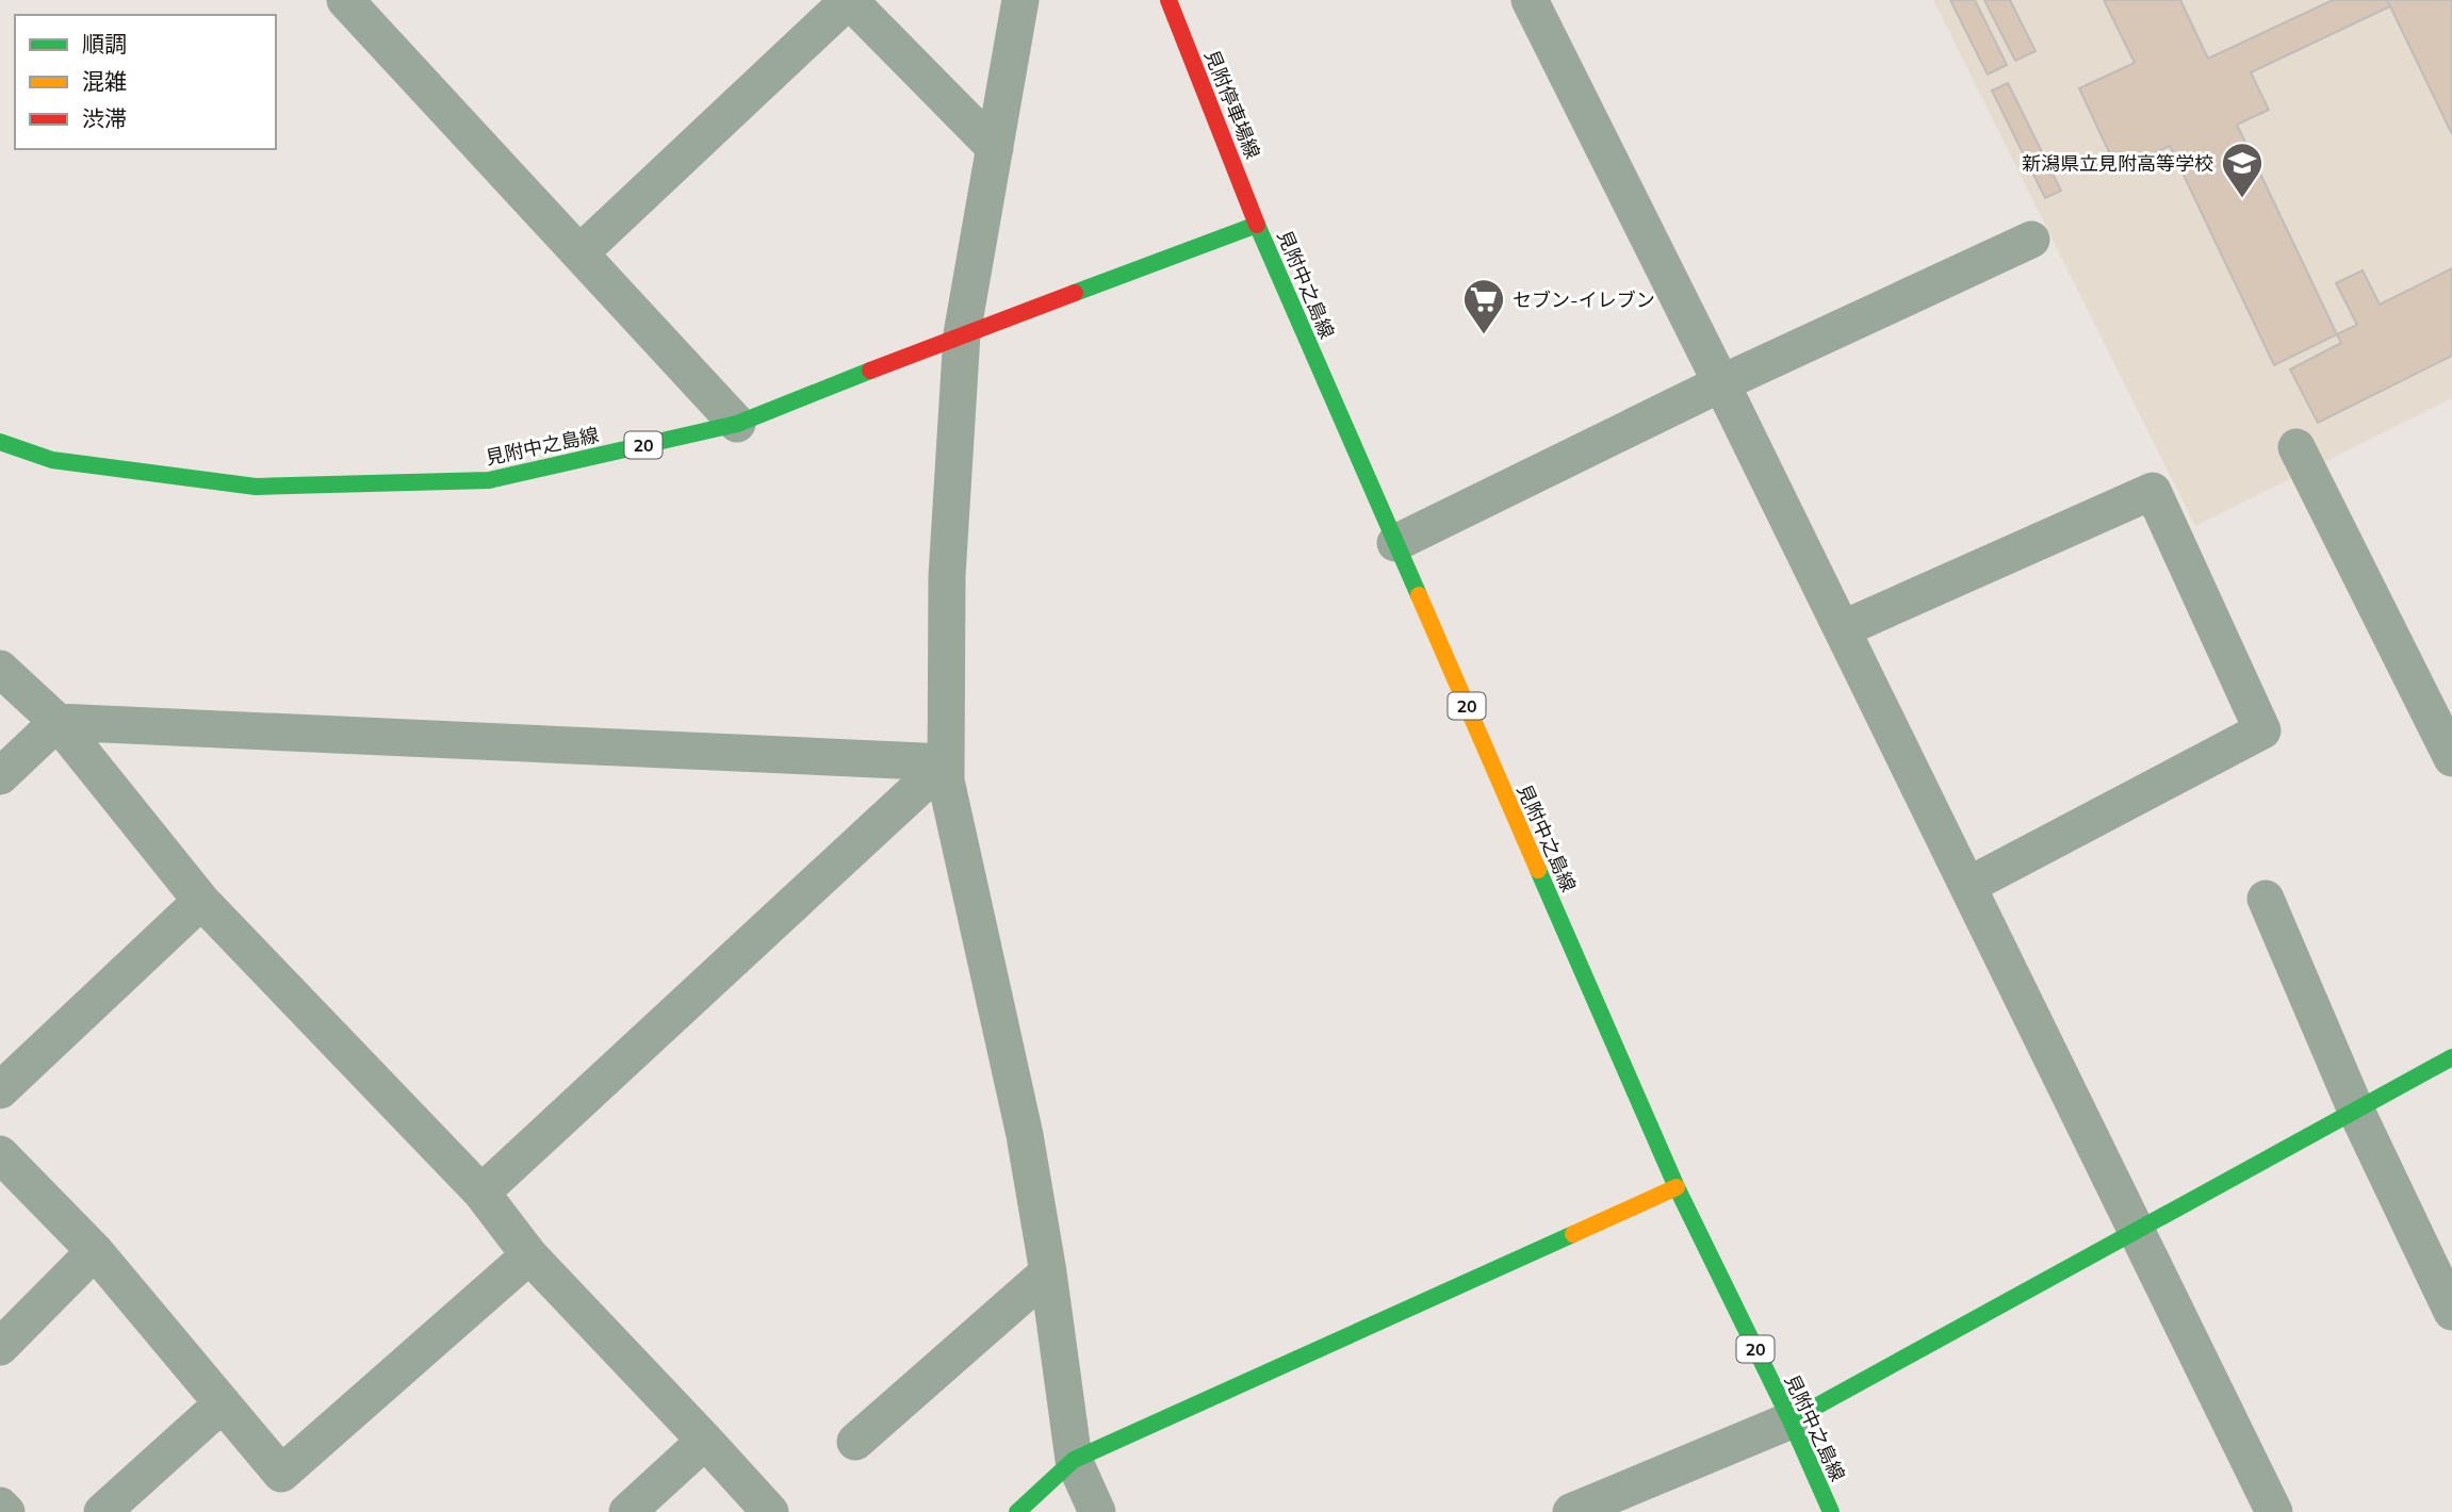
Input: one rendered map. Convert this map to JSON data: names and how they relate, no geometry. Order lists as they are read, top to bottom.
{
  "streets": {
    "main road": ["見附停車場線", "見附中之島線", "20"]
  },
  "crossings": [
    ["見附停車場線", "見附中之島線"]
  ],
  "places": {
    "school or university": ["新潟県立見附高等学校"],
    "supermarket": ["セブン-イレブン"]
  },
  "legend": ["順調", "混雑", "渋滞"]
}
